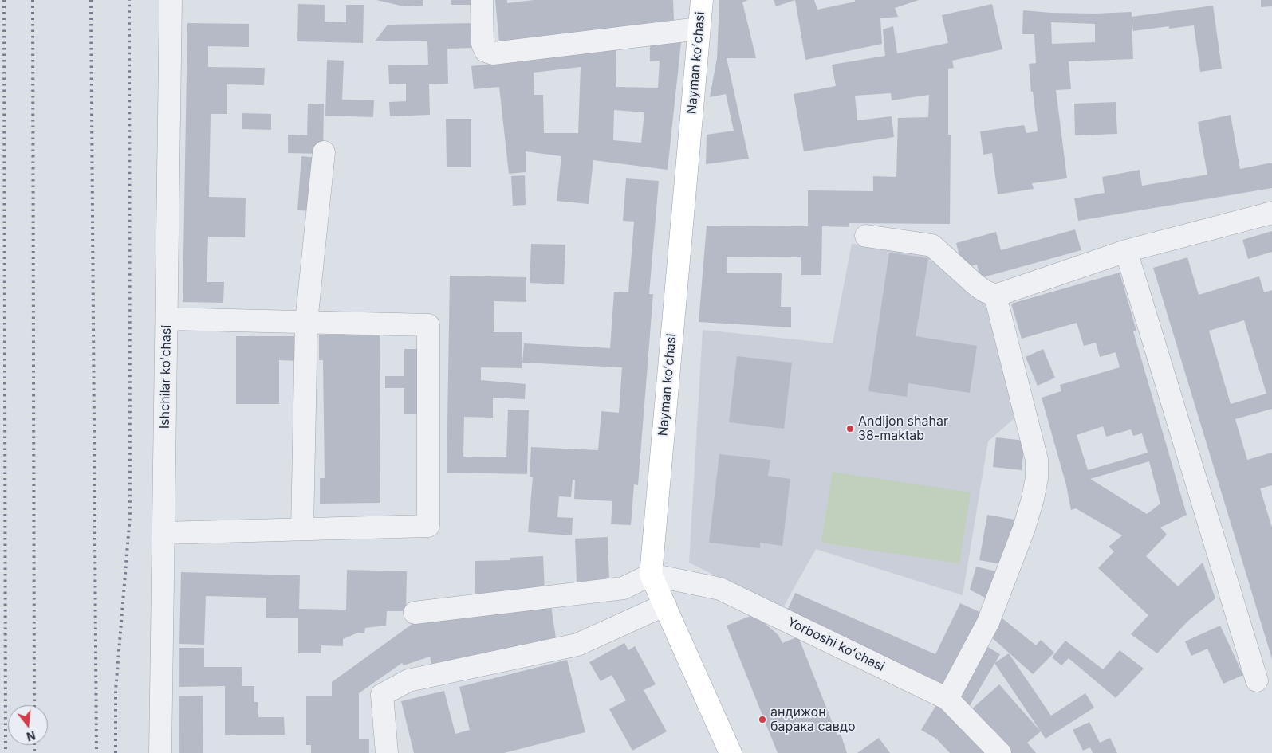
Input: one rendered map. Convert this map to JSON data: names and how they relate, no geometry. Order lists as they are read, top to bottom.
{
  "streets": {
    "main road": ["Nayman koʻchasi"],
    "street": ["Ishchilar koʻchasi", "Yorboshi koʻchasi"]
  },
  "crossings": [
    ["Nayman koʻchasi", "Yorboshi koʻchasi"]
  ],
  "places": ["Andijon shahar 38-maktab", "андижон барака савдо"],
  "north": "bottom"
}
